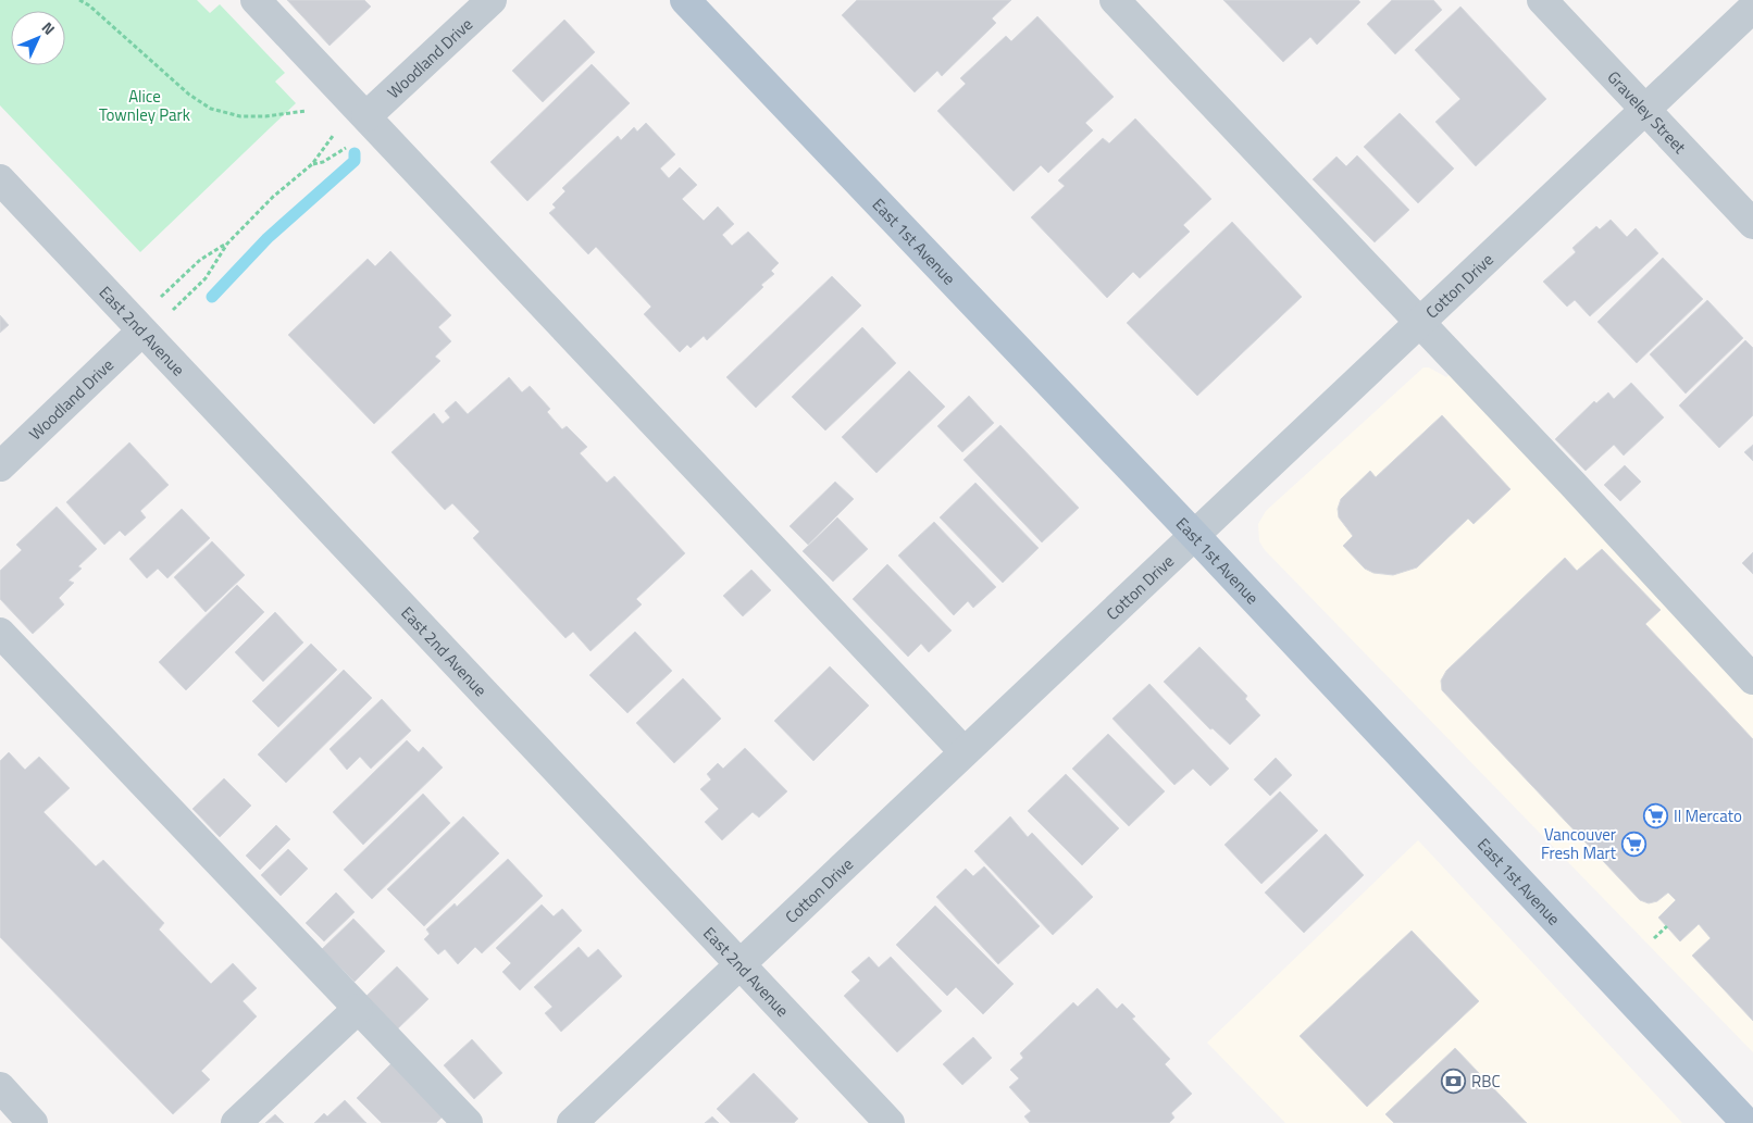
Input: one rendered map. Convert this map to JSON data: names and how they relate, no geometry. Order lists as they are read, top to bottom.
{
  "streets": {
    "main road": ["East 1st Avenue"],
    "street": [
      "Woodland Drive",
      "Graveley Street",
      "Cotton Drive",
      "East 2nd Avenue"
    ]
  },
  "crossings": [
    ["Woodland Drive", "East 2nd Avenue"],
    ["Graveley Street", "Cotton Drive"],
    ["East 1st Avenue", "Cotton Drive"],
    ["Cotton Drive", "East 2nd Avenue"]
  ],
  "parks": ["Alice Townley Park"],
  "places": {
    "supermarket": ["Il Mercato", "Vancouver Fresh Mart"],
    "bank": ["RBC"]
  },
  "north": "top right"
}
